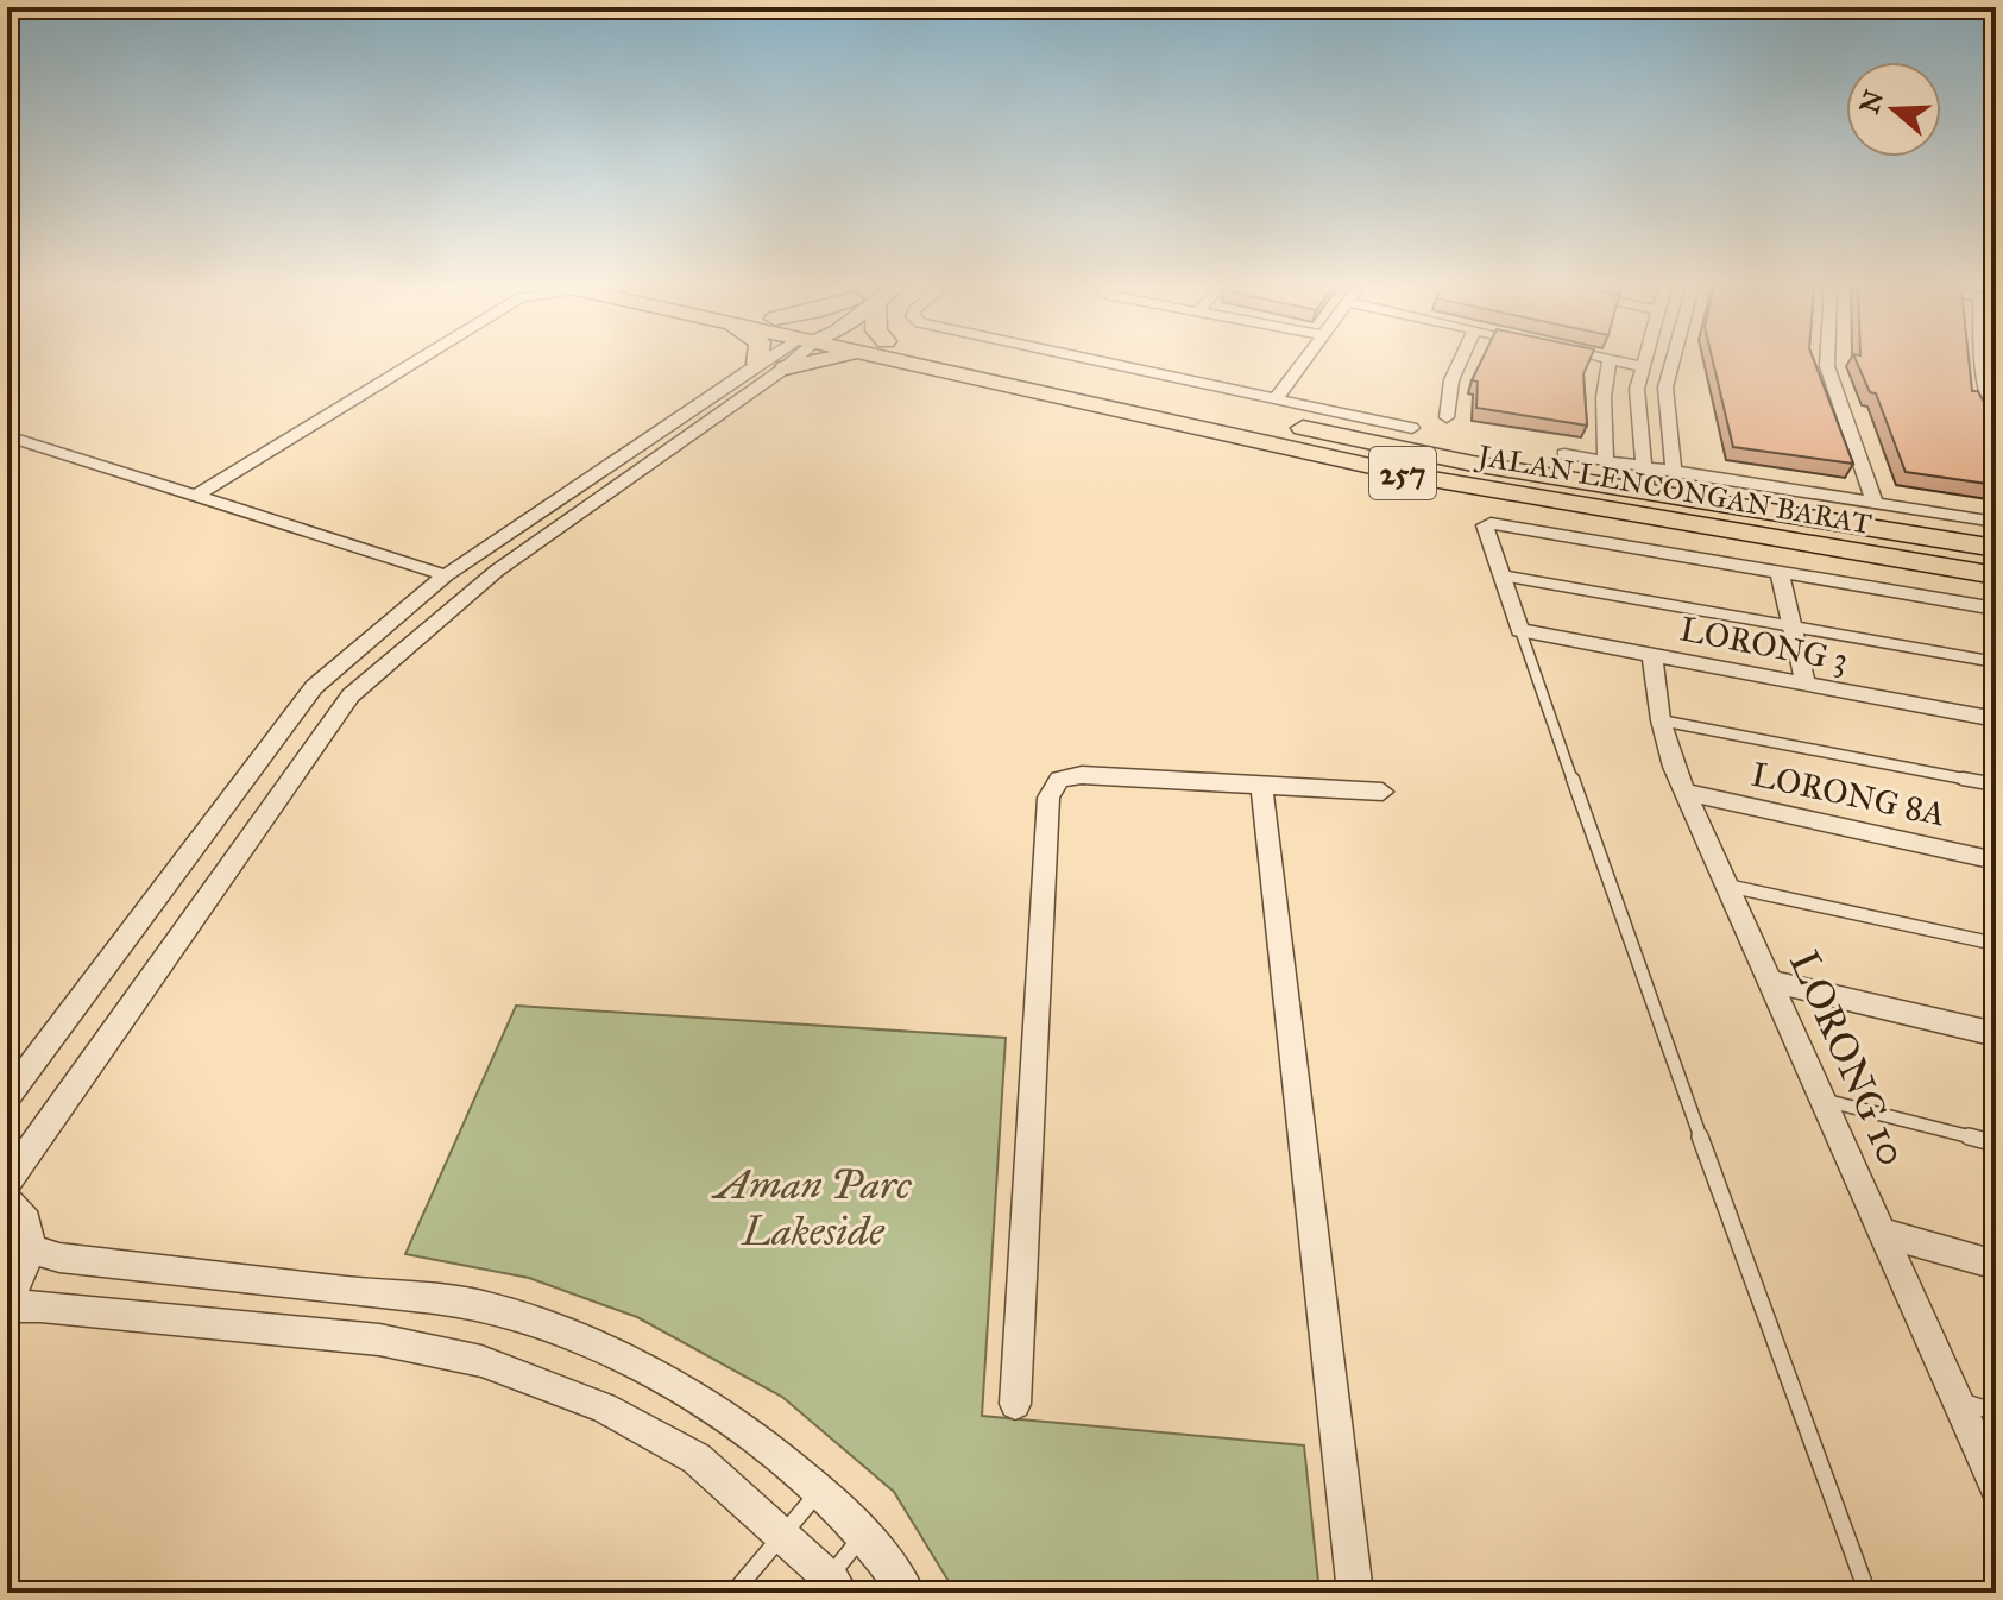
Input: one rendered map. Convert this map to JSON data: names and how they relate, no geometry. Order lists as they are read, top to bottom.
{
  "streets": {
    "highway": ["257", "JALAN LENCONGAN BARAT"],
    "street": ["LORONG 3", "LORONG 8A", "LORONG 10"]
  },
  "crossings": [
    ["LORONG 3", "LORONG 10"],
    ["LORONG 8A", "LORONG 10"]
  ],
  "parks": ["Aman Parc Lakeside"],
  "north": "left"
}
